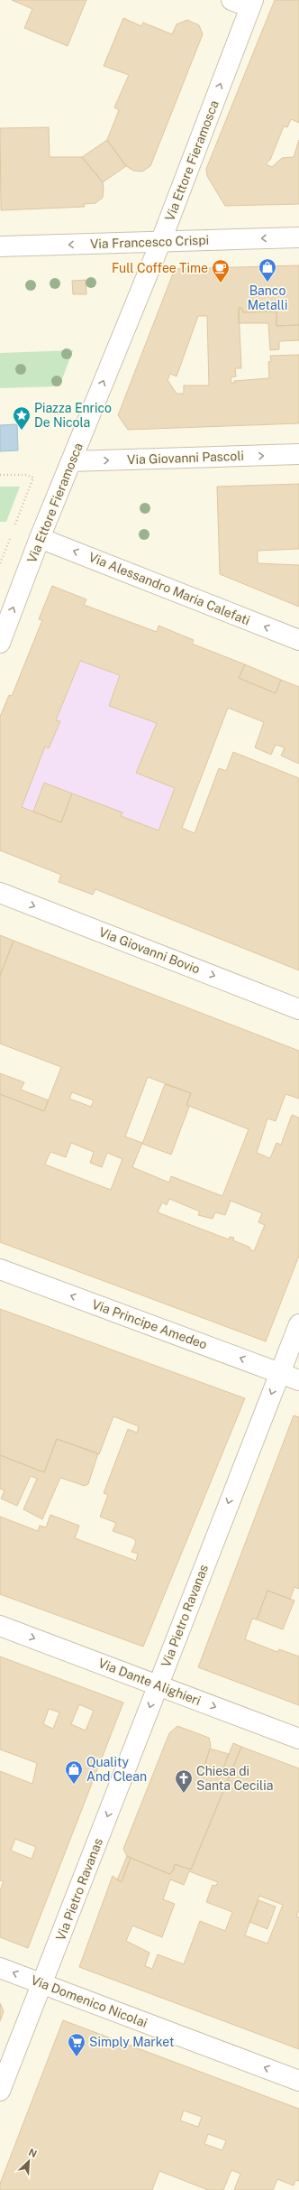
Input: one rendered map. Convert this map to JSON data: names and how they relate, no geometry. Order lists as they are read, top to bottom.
{
  "streets": {
    "street": [
      "Via Ettore Fieramosca",
      "Via Francesco Crispi",
      "Via Giovanni Pascoli",
      "Via Alessandro Maria Calefati",
      "Via Giovanni Bovio",
      "Via Principe Amedeo",
      "Via Pietro Ravanas",
      "Via Dante Alighieri",
      "Via Domenico Nicolai"
    ]
  },
  "crossings": [
    ["Via Ettore Fieramosca", "Via Francesco Crispi"],
    ["Via Ettore Fieramosca", "Via Giovanni Pascoli"],
    ["Via Ettore Fieramosca", "Via Alessandro Maria Calefati"],
    ["Via Principe Amedeo", "Via Pietro Ravanas"],
    ["Via Pietro Ravanas", "Via Dante Alighieri"],
    ["Via Pietro Ravanas", "Via Domenico Nicolai"]
  ],
  "one_way": [
    "Via Ettore Fieramosca",
    "Via Francesco Crispi",
    "Via Giovanni Pascoli",
    "Via Alessandro Maria Calefati",
    "Via Giovanni Bovio",
    "Via Principe Amedeo",
    "Via Pietro Ravanas",
    "Via Dante Alighieri",
    "Via Domenico Nicolai"
  ],
  "places": {
    "shop": ["Banco Metalli", "Quality And Clean"],
    "cafe": ["Full Coffee Time"],
    "place": ["Piazza Enrico De Nicola"],
    "church": ["Chiesa di Santa Cecilia"],
    "supermarket": ["Simply Market"]
  },
  "north": "top right"
}
